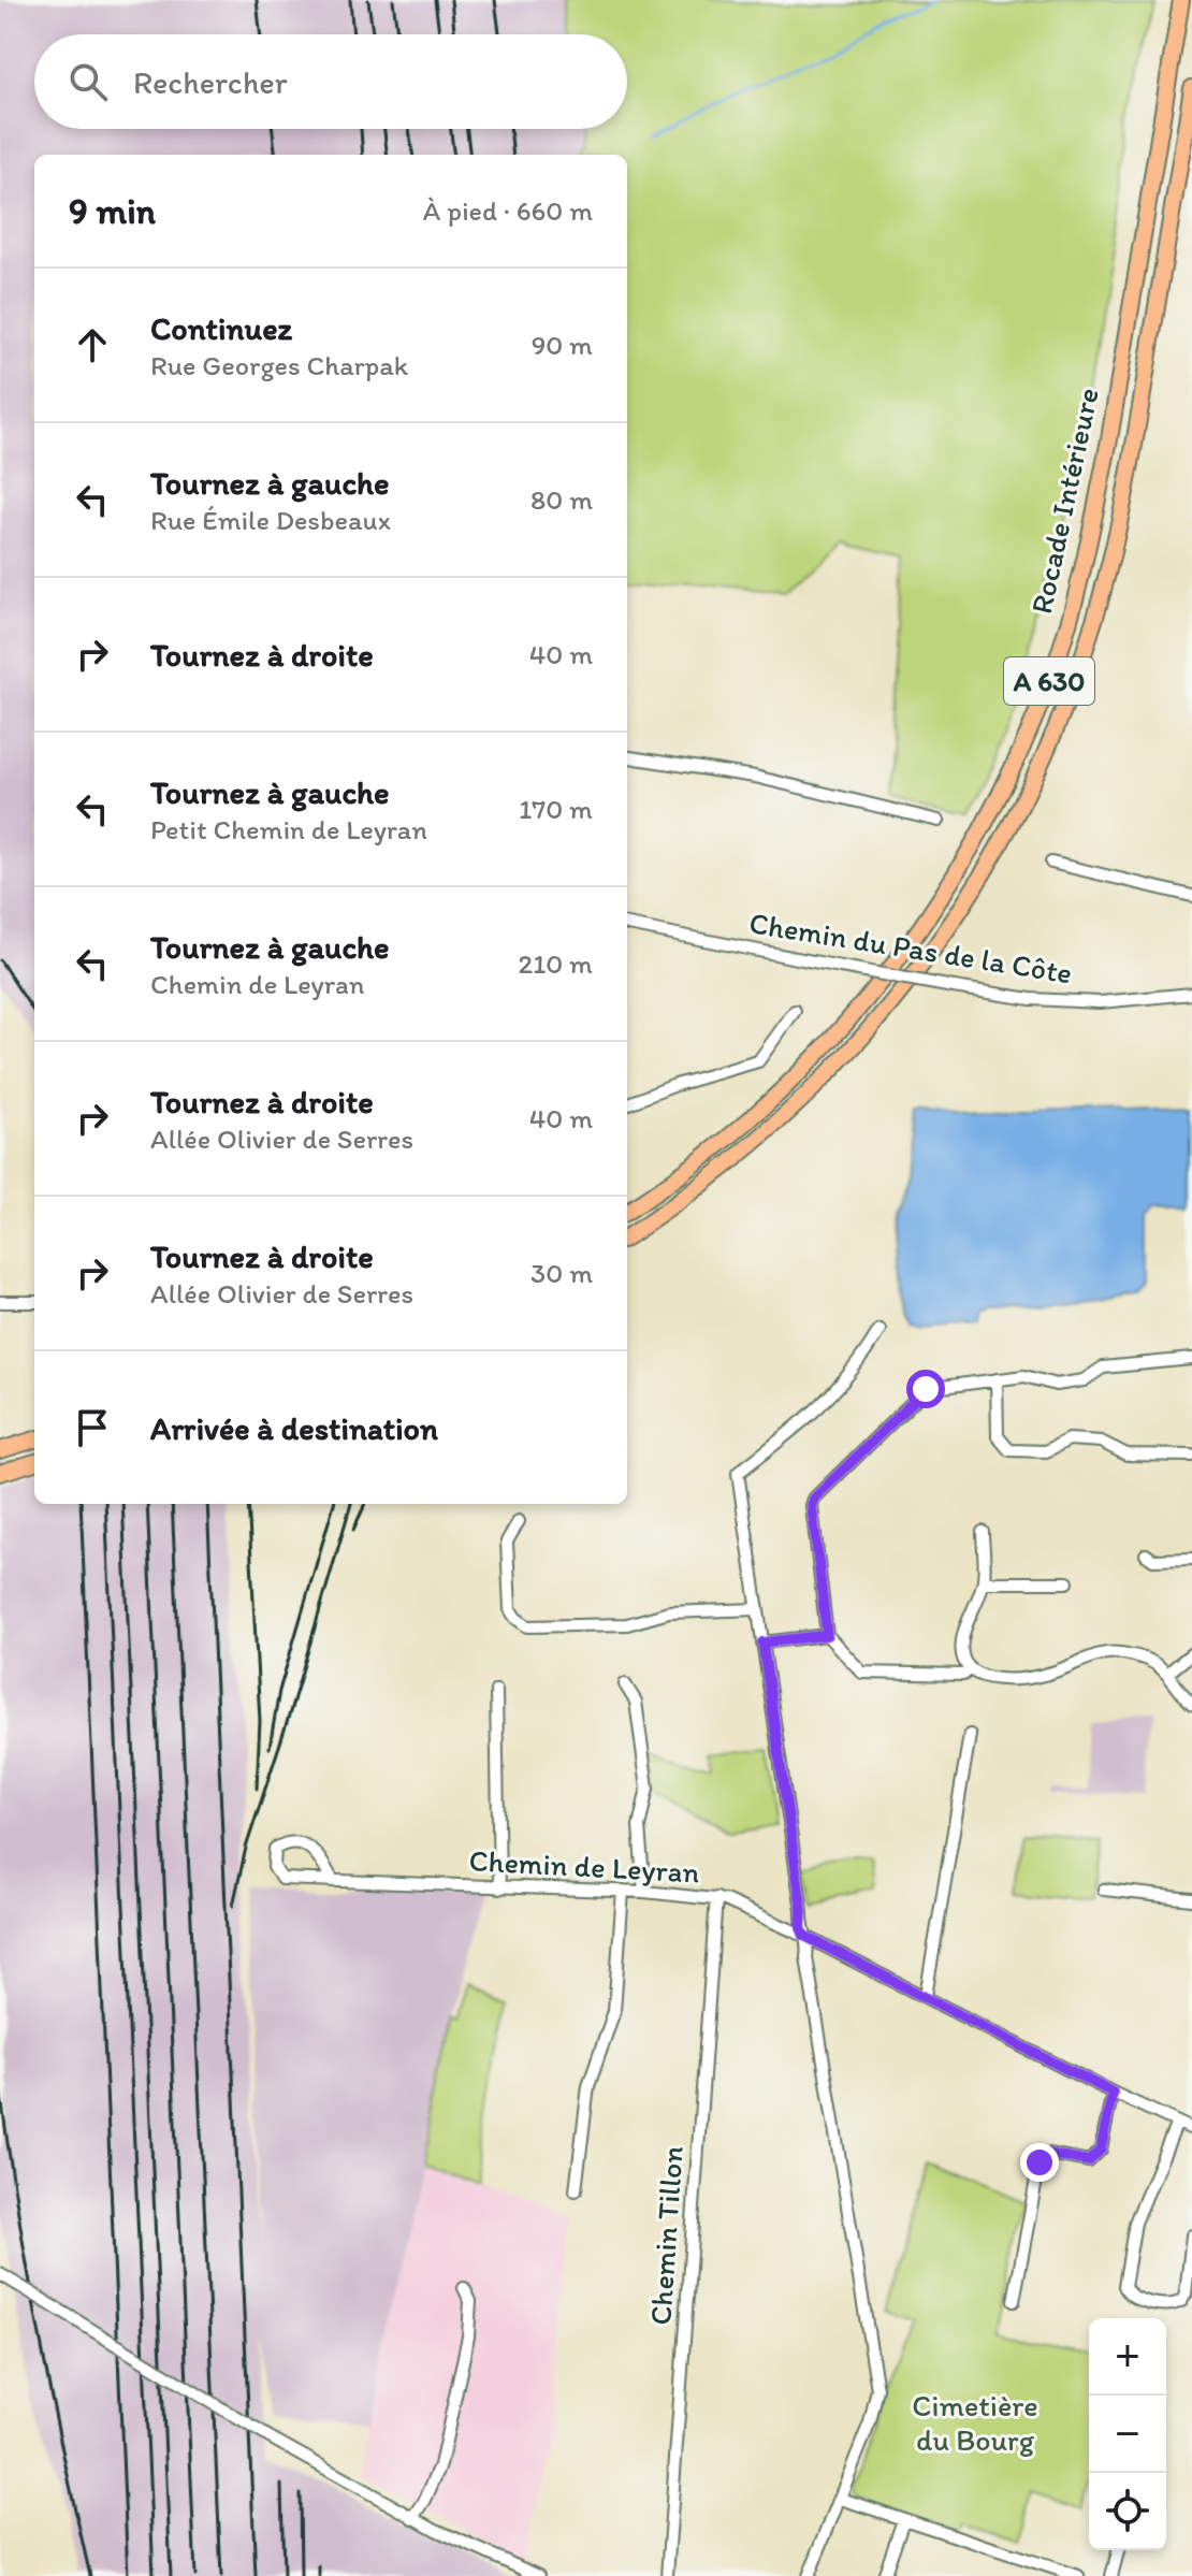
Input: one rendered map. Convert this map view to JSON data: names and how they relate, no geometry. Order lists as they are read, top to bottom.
{
  "streets": {
    "highway": ["Rocade Intérieure", "A 630"],
    "street": ["Chemin du Pas de la Côte", "Chemin de Leyran", "Chemin Tillon"]
  },
  "crossings": [
    ["Chemin de Leyran", "Chemin Tillon"]
  ],
  "parks": ["Cimetière du Bourg"],
  "page": {
    "search": "Rechercher",
    "heading": ["9 min", "À pied · 660 m"],
    "list": [
      ["Continuez", "Rue Georges Charpak", "90 m"],
      ["Tournez à gauche", "Rue Émile Desbeaux", "80 m"],
      ["Tournez à droite", "40 m"],
      ["Tournez à gauche", "Petit Chemin de Leyran", "170 m"],
      ["Tournez à gauche", "Chemin de Leyran", "210 m"],
      ["Tournez à droite", "Allée Olivier de Serres", "40 m"],
      ["Tournez à droite", "Allée Olivier de Serres", "30 m"],
      "Arrivée à destination"
    ],
    "map_buttons": ["+", "−"]
  }
}
